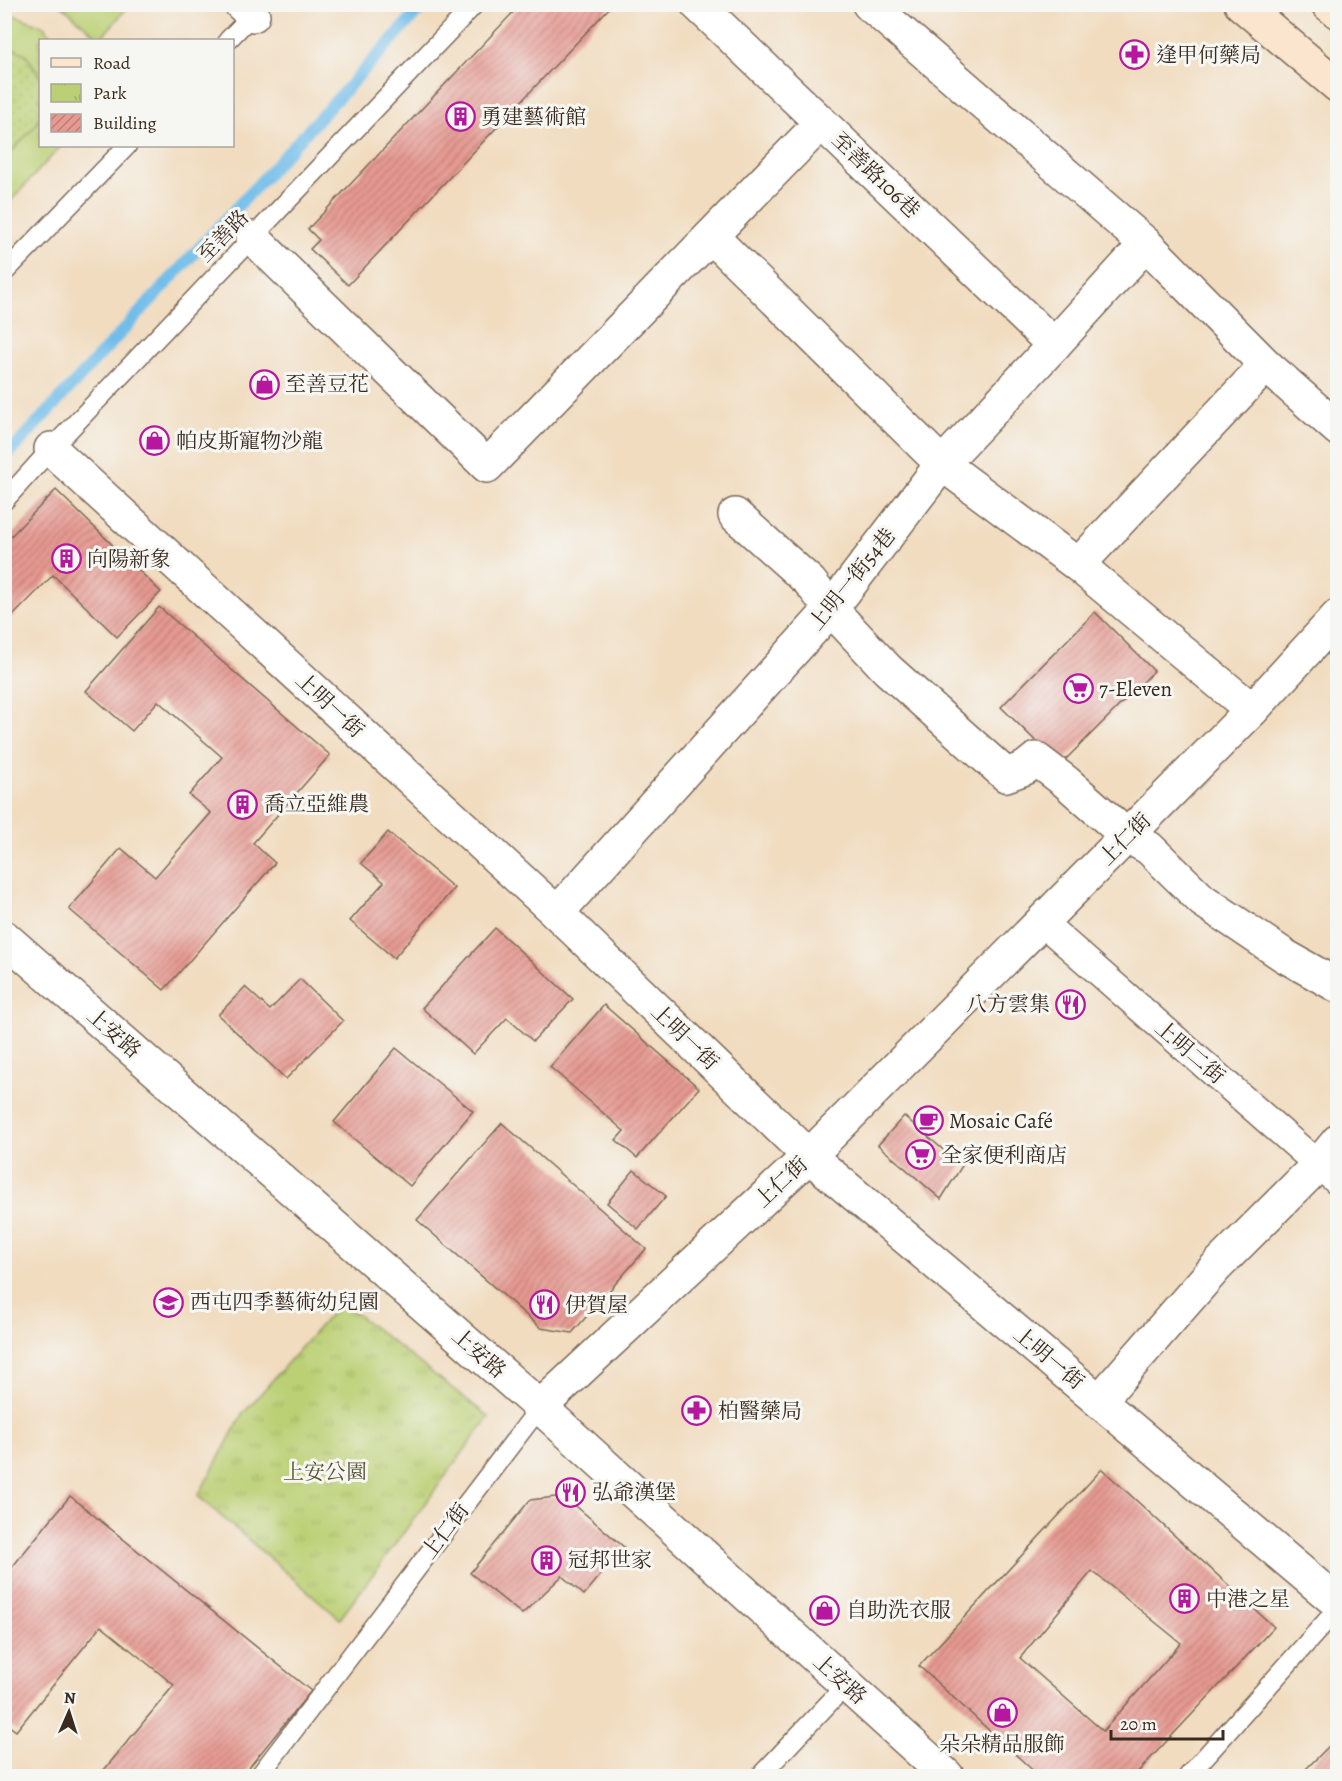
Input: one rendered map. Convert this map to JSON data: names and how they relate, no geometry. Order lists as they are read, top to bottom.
{
  "streets": {
    "street": [
      "至善路106巷",
      "上明一街54巷",
      "上明一街",
      "上仁街",
      "上安路",
      "上明二街"
    ],
    "lane": ["至善路"]
  },
  "crossings": [
    ["至善路106巷", "上明一街54巷"],
    ["至善路", "上明一街"],
    ["上明一街54巷", "上明一街"],
    ["上明一街", "上仁街"],
    ["上仁街", "上安路"],
    ["上仁街", "上明二街"]
  ],
  "parks": ["上安公園"],
  "places": {
    "pharmacy": ["逢甲何藥局", "柏醫藥局"],
    "building": [
      "勇建藝術館",
      "向陽新象",
      "喬立亞維農",
      "冠邦世家",
      "中港之星"
    ],
    "shop": [
      "至善豆花",
      "帕皮斯寵物沙龍",
      "自助洗衣服",
      "朵朵精品服飾"
    ],
    "supermarket": ["7-Eleven", "全家便利商店"],
    "restaurant": ["八方雲集", "伊賀屋", "弘爺漢堡"],
    "cafe": ["Mosaic Café"],
    "school or university": ["西屯四季藝術幼兒園"]
  },
  "legend": ["Road", "Park", "Building"],
  "scale_bar": "20 m",
  "north": "top"
}
